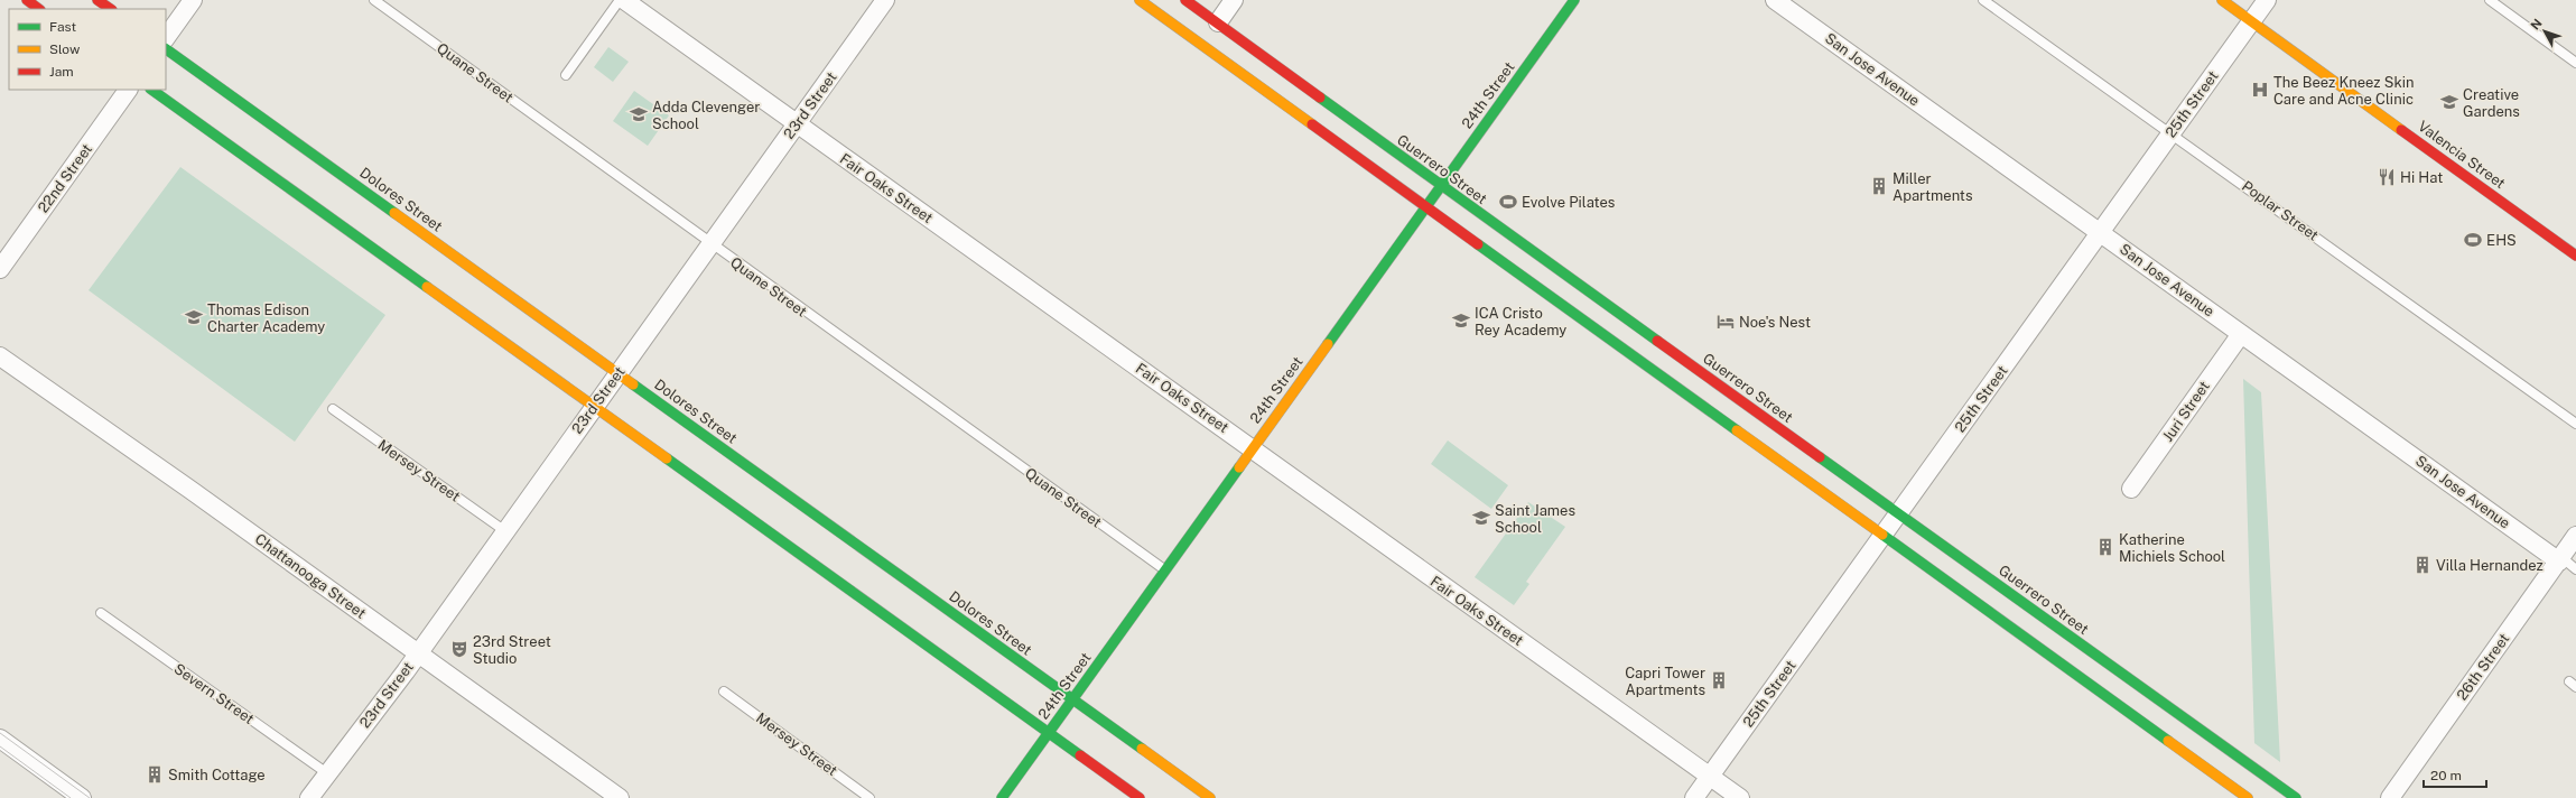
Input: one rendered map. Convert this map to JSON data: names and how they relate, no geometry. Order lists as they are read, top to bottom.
{
  "streets": {
    "main road": [
      "24th Street",
      "Valencia Street",
      "Guerrero Street",
      "Dolores Street"
    ],
    "street": [
      "San Jose Avenue",
      "25th Street",
      "23rd Street",
      "22nd Street",
      "Fair Oaks Street",
      "Juri Street",
      "Chattanooga Street",
      "26th Street"
    ],
    "lane": [
      "Quane Street",
      "Poplar Street",
      "Mersey Street",
      "Severn Street"
    ]
  },
  "crossings": [
    ["San Jose Avenue", "25th Street"],
    ["San Jose Avenue", "Juri Street"],
    ["San Jose Avenue", "26th Street"],
    ["Quane Street", "24th Street"],
    ["Quane Street", "23rd Street"],
    ["24th Street", "Guerrero Street"],
    ["24th Street", "Fair Oaks Street"],
    ["24th Street", "Dolores Street"],
    ["25th Street", "Valencia Street"],
    ["25th Street", "Guerrero Street"],
    ["25th Street", "Fair Oaks Street"],
    ["25th Street", "Poplar Street"],
    ["23rd Street", "Fair Oaks Street"],
    ["23rd Street", "Dolores Street"],
    ["23rd Street", "Mersey Street"],
    ["23rd Street", "Chattanooga Street"],
    ["23rd Street", "Severn Street"]
  ],
  "places": {
    "hospital": ["The Beez Kneez Skin Care and Acne Clinic"],
    "school or university": [
      "Creative Gardens",
      "Adda Clevenger School",
      "Thomas Edison Charter Academy",
      "ICA Cristo Rey Academy",
      "Saint James School"
    ],
    "restaurant": ["Hi Hat"],
    "building": [
      "Miller Apartments",
      "Katherine Michiels School",
      "Villa Hernandez",
      "Capri Tower Apartments",
      "Smith Cottage"
    ],
    "sports": ["Evolve Pilates", "EHS"],
    "hotel": ["Noe's Nest"],
    "theatre": ["23rd Street Studio"]
  },
  "legend": ["Fast", "Slow", "Jam"],
  "scale_bar": "20 m",
  "north": "top left"
}
